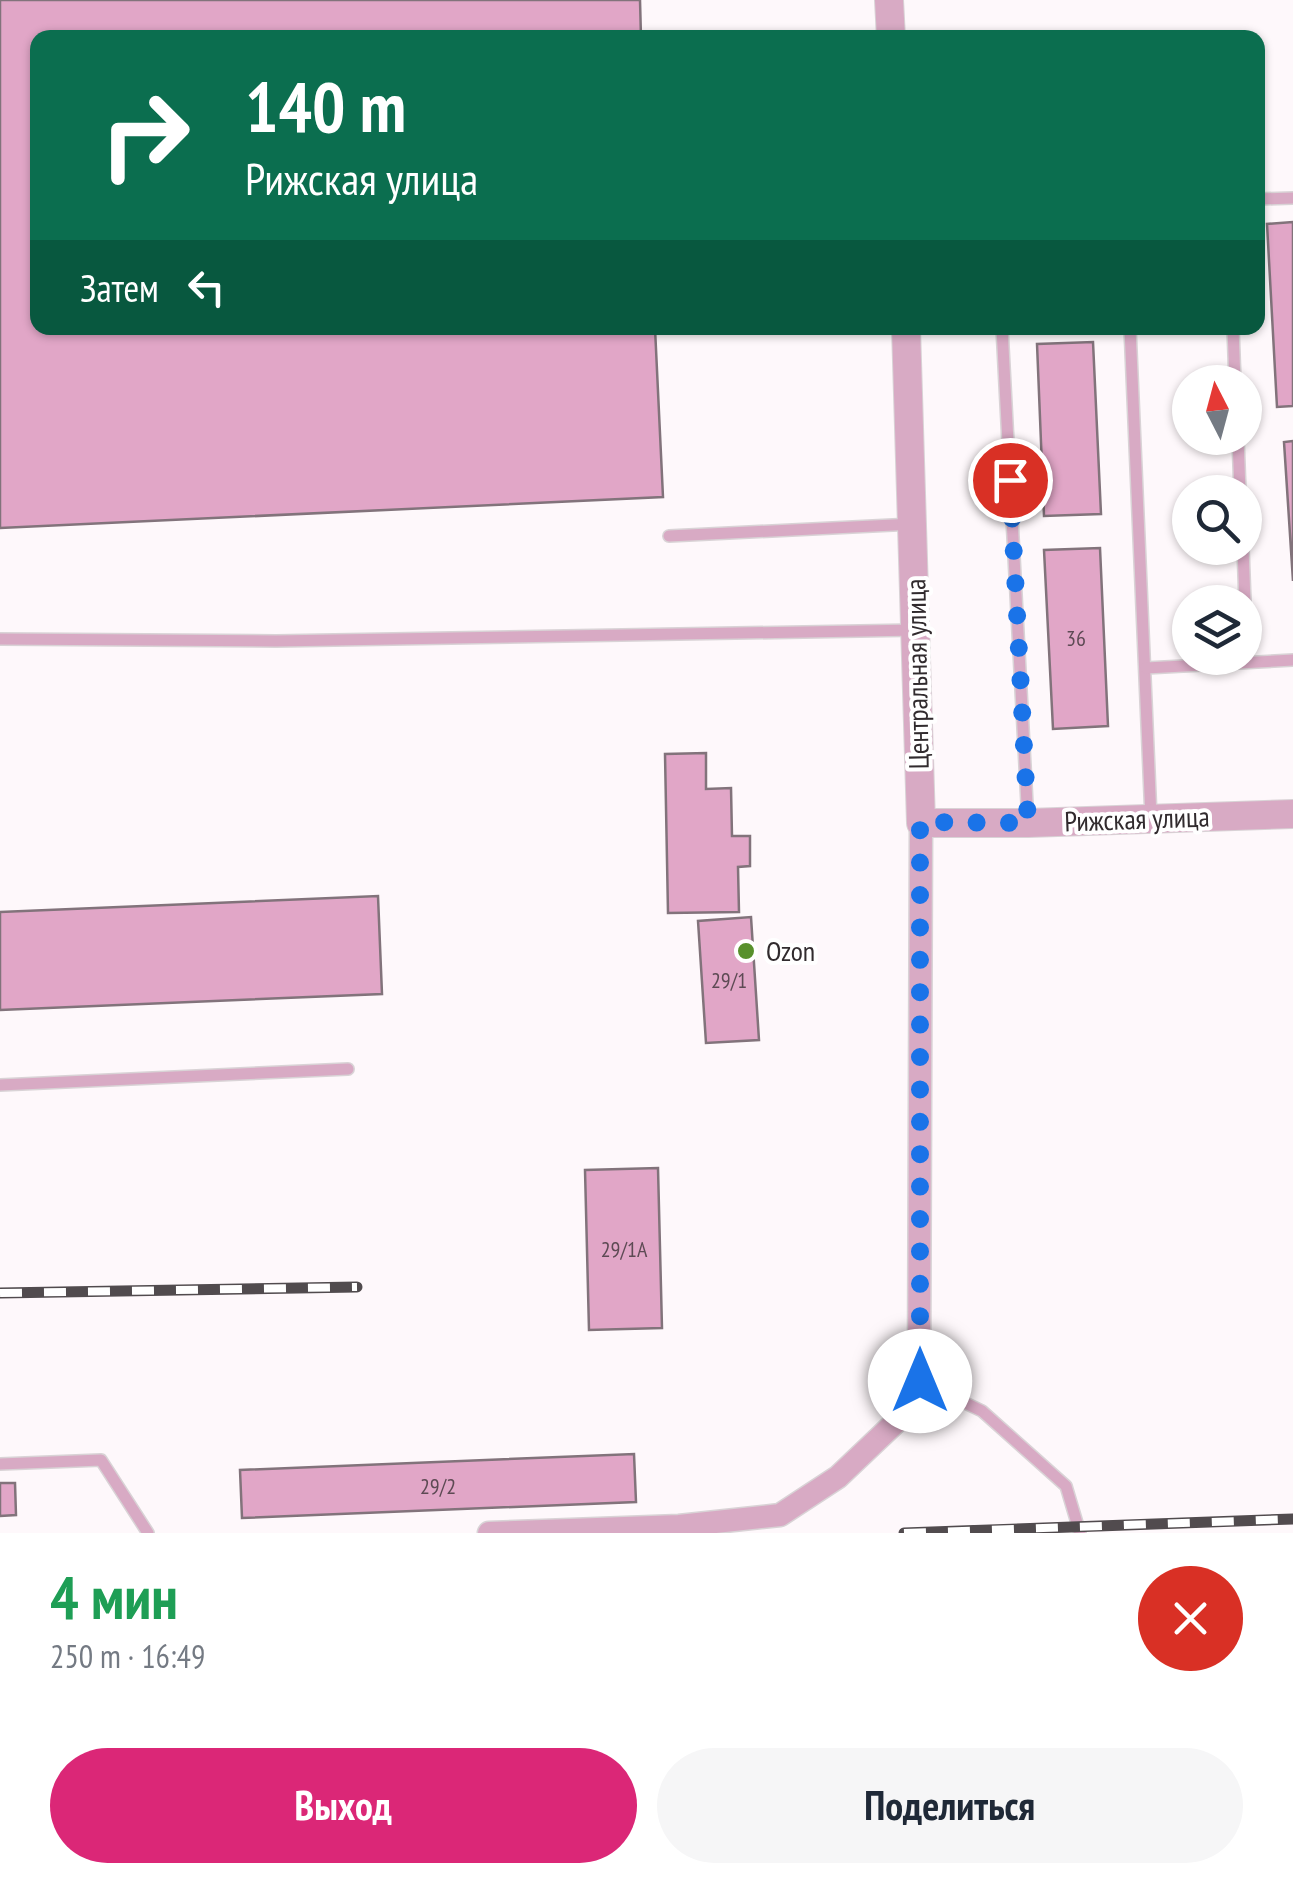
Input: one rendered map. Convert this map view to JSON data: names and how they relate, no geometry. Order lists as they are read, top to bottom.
{
  "streets": {
    "street": ["Центральная улица", "Рижская улица"]
  },
  "crossings": [
    ["Центральная улица", "Рижская улица"]
  ],
  "places": ["Ozon"],
  "house_numbers": [
    "36",
    "29/1",
    "29/1А",
    "29/2"
  ],
  "north": "top",
  "page": {
    "turn": ["140 m", "Рижская улица"],
    "then": "Затем",
    "heading": ["4 мин", "250 m · 16:49"],
    "buttons": ["Выход", "Поделиться"]
  }
}
